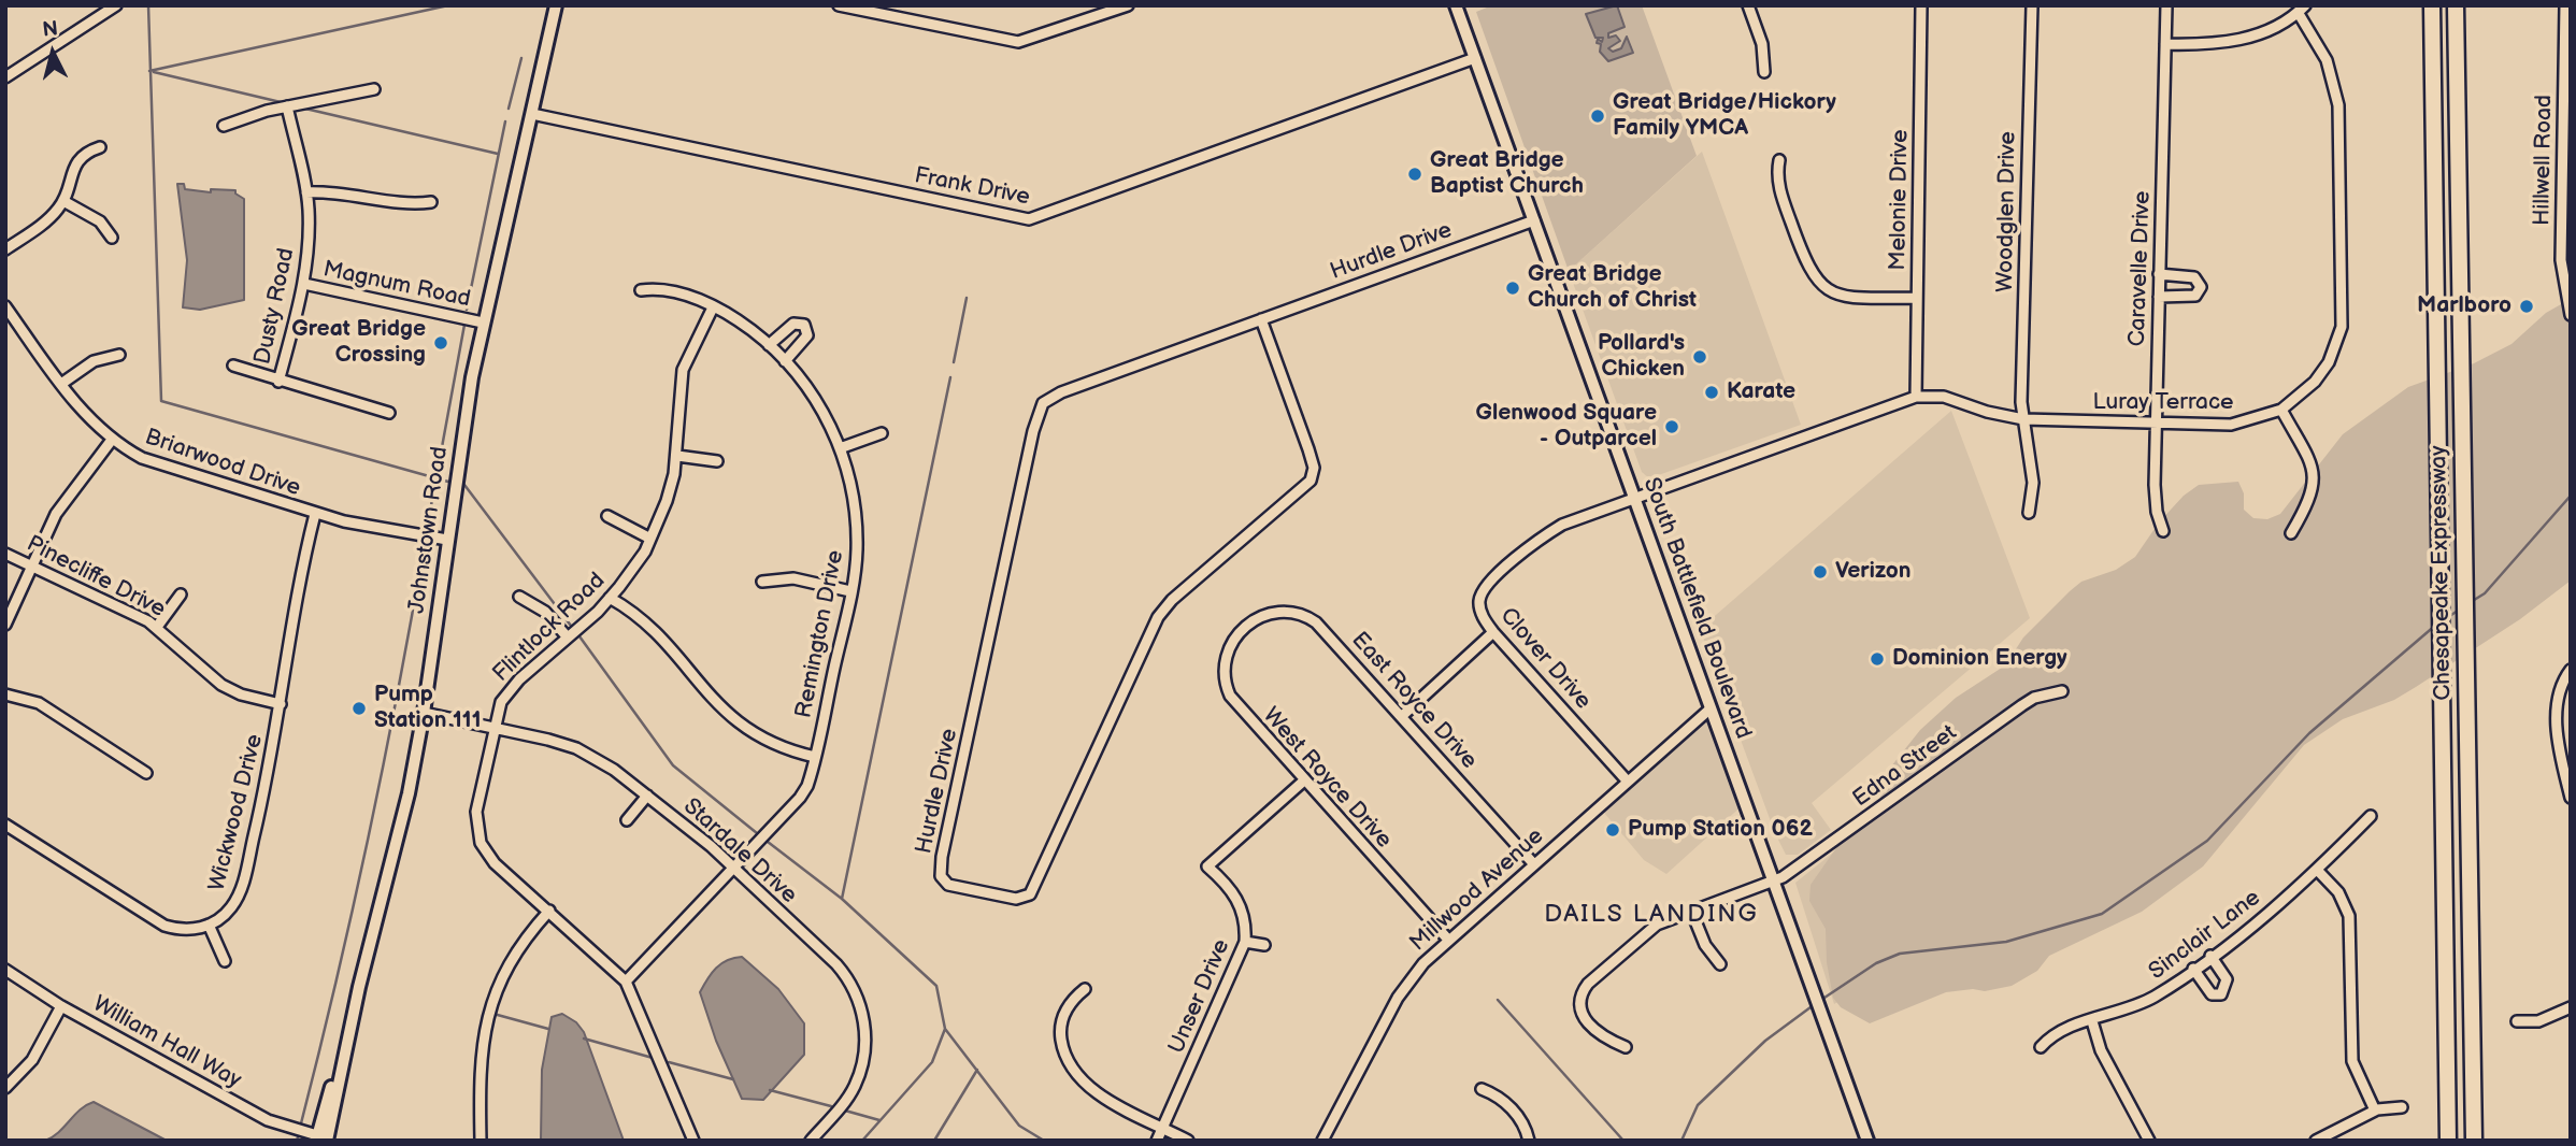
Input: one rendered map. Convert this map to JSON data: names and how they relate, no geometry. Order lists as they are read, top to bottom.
{
  "streets": {
    "highway": ["Chesapeake Expressway"],
    "main road": ["Johnstown Road", "South Battlefield Boulevard"],
    "street": [
      "Hillwell Road",
      "Frank Drive",
      "Melonie Drive",
      "Woodglen Drive",
      "Hurdle Drive",
      "Caravelle Drive",
      "Magnum Road",
      "Dusty Road",
      "Luray Terrace",
      "Briarwood Drive",
      "Pinecliffe Drive",
      "Flintlock Road",
      "Remington Drive",
      "Clover Drive",
      "East Royce Drive",
      "Edna Street",
      "West Royce Drive",
      "Wickwood Drive",
      "Stardale Drive",
      "Millwood Avenue",
      "Sinclair Lane",
      "Unser Drive",
      "William Hall Way"
    ]
  },
  "crossings": [
    ["Frank Drive", "Johnstown Road"],
    ["Frank Drive", "South Battlefield Boulevard"],
    ["Melonie Drive", "Luray Terrace"],
    ["Woodglen Drive", "Luray Terrace"],
    ["Hurdle Drive", "South Battlefield Boulevard"],
    ["Caravelle Drive", "Luray Terrace"],
    ["Magnum Road", "Dusty Road"],
    ["Magnum Road", "Johnstown Road"],
    ["Luray Terrace", "South Battlefield Boulevard"],
    ["Luray Terrace", "Clover Drive"],
    ["Briarwood Drive", "Johnstown Road"],
    ["Briarwood Drive", "Wickwood Drive"],
    ["Johnstown Road", "Stardale Drive"],
    ["Johnstown Road", "William Hall Way"],
    ["Pinecliffe Drive", "Wickwood Drive"],
    ["South Battlefield Boulevard", "Clover Drive"],
    ["South Battlefield Boulevard", "Edna Street"],
    ["South Battlefield Boulevard", "Millwood Avenue"],
    ["Flintlock Road", "Remington Drive"],
    ["Flintlock Road", "Stardale Drive"],
    ["Remington Drive", "Stardale Drive"],
    ["Clover Drive", "Millwood Avenue"],
    ["East Royce Drive", "West Royce Drive"],
    ["East Royce Drive", "Millwood Avenue"],
    ["West Royce Drive", "Millwood Avenue"],
    ["West Royce Drive", "Unser Drive"]
  ],
  "districts": ["DAILS LANDING"],
  "places": [
    "Great Bridge/Hickory Family YMCA",
    "Great Bridge Baptist Church",
    "Great Bridge Church of Christ",
    "Marlboro",
    "Great Bridge Crossing",
    "Pollard's Chicken",
    "Karate",
    "Glenwood Square - Outparcel",
    "Verizon",
    "Dominion Energy",
    "Pump Station 111",
    "Pump Station 062"
  ],
  "north": "top"
}
